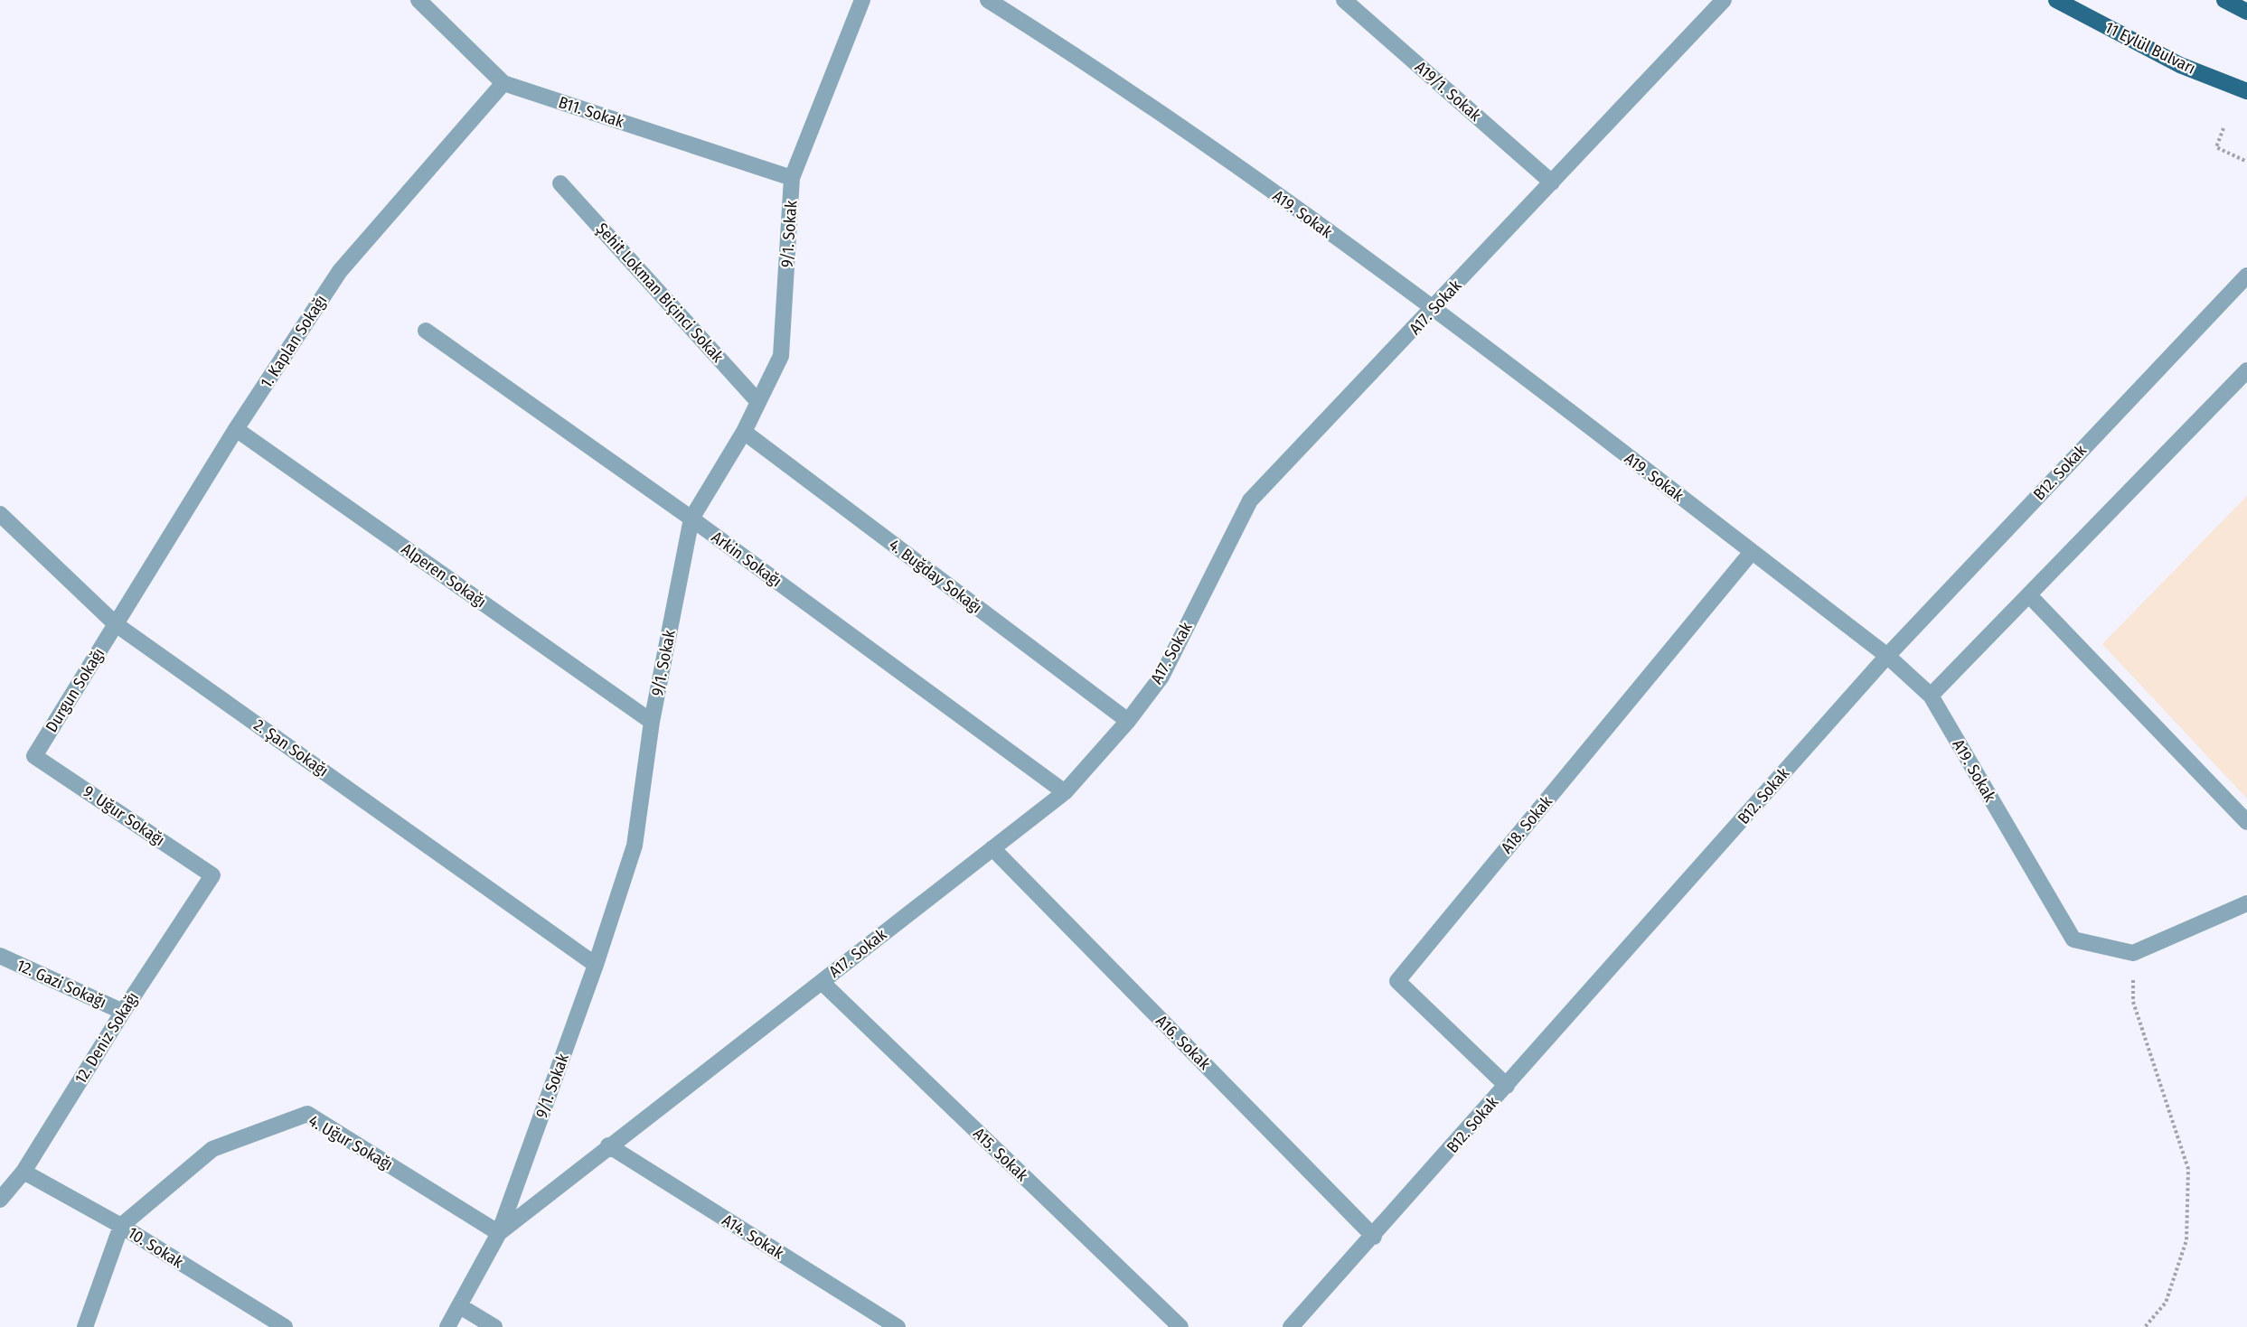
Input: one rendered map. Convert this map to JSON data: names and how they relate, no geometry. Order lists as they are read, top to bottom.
{
  "streets": {
    "main road": ["11 Eylül Bulvarı"],
    "street": [
      "A19/1. Sokak",
      "B11. Sokak",
      "A19. Sokak",
      "9/1. Sokak",
      "Şehit Lokman Biçinci Sokak",
      "A17. Sokak",
      "1. Kaplan Sokağı",
      "B12. Sokak",
      "Arkin Sokağı",
      "Alperen Sokağı",
      "4. Buğday Sokağı",
      "Durgun Sokağı",
      "2. Şan Sokağı",
      "9. Uğur Sokağı",
      "A18. Sokak",
      "12. Gazi Sokağı",
      "12. Deniz Sokağı",
      "A16. Sokak",
      "4. Uğur Sokağı",
      "A15. Sokak",
      "A14. Sokak",
      "10. Sokak"
    ]
  },
  "crossings": [
    ["A19/1. Sokak", "A17. Sokak"],
    ["B11. Sokak", "9/1. Sokak"],
    ["B11. Sokak", "1. Kaplan Sokağı"],
    ["A19. Sokak", "A17. Sokak"],
    ["A19. Sokak", "B12. Sokak"],
    ["A19. Sokak", "A18. Sokak"],
    ["9/1. Sokak", "Şehit Lokman Biçinci Sokak"],
    ["9/1. Sokak", "A17. Sokak"],
    ["9/1. Sokak", "Arkin Sokağı"],
    ["9/1. Sokak", "Alperen Sokağı"],
    ["9/1. Sokak", "4. Buğday Sokağı"],
    ["9/1. Sokak", "2. Şan Sokağı"],
    ["9/1. Sokak", "4. Uğur Sokağı"],
    ["A17. Sokak", "Arkin Sokağı"],
    ["A17. Sokak", "4. Buğday Sokağı"],
    ["A17. Sokak", "A16. Sokak"],
    ["A17. Sokak", "4. Uğur Sokağı"],
    ["A17. Sokak", "A15. Sokak"],
    ["A17. Sokak", "A14. Sokak"],
    ["1. Kaplan Sokağı", "Alperen Sokağı"],
    ["1. Kaplan Sokağı", "Durgun Sokağı"],
    ["1. Kaplan Sokağı", "2. Şan Sokağı"],
    ["B12. Sokak", "A18. Sokak"],
    ["B12. Sokak", "A16. Sokak"],
    ["Durgun Sokağı", "2. Şan Sokağı"],
    ["Durgun Sokağı", "9. Uğur Sokağı"],
    ["9. Uğur Sokağı", "12. Deniz Sokağı"],
    ["12. Gazi Sokağı", "12. Deniz Sokağı"],
    ["12. Deniz Sokağı", "10. Sokak"],
    ["4. Uğur Sokağı", "10. Sokak"]
  ]
}
